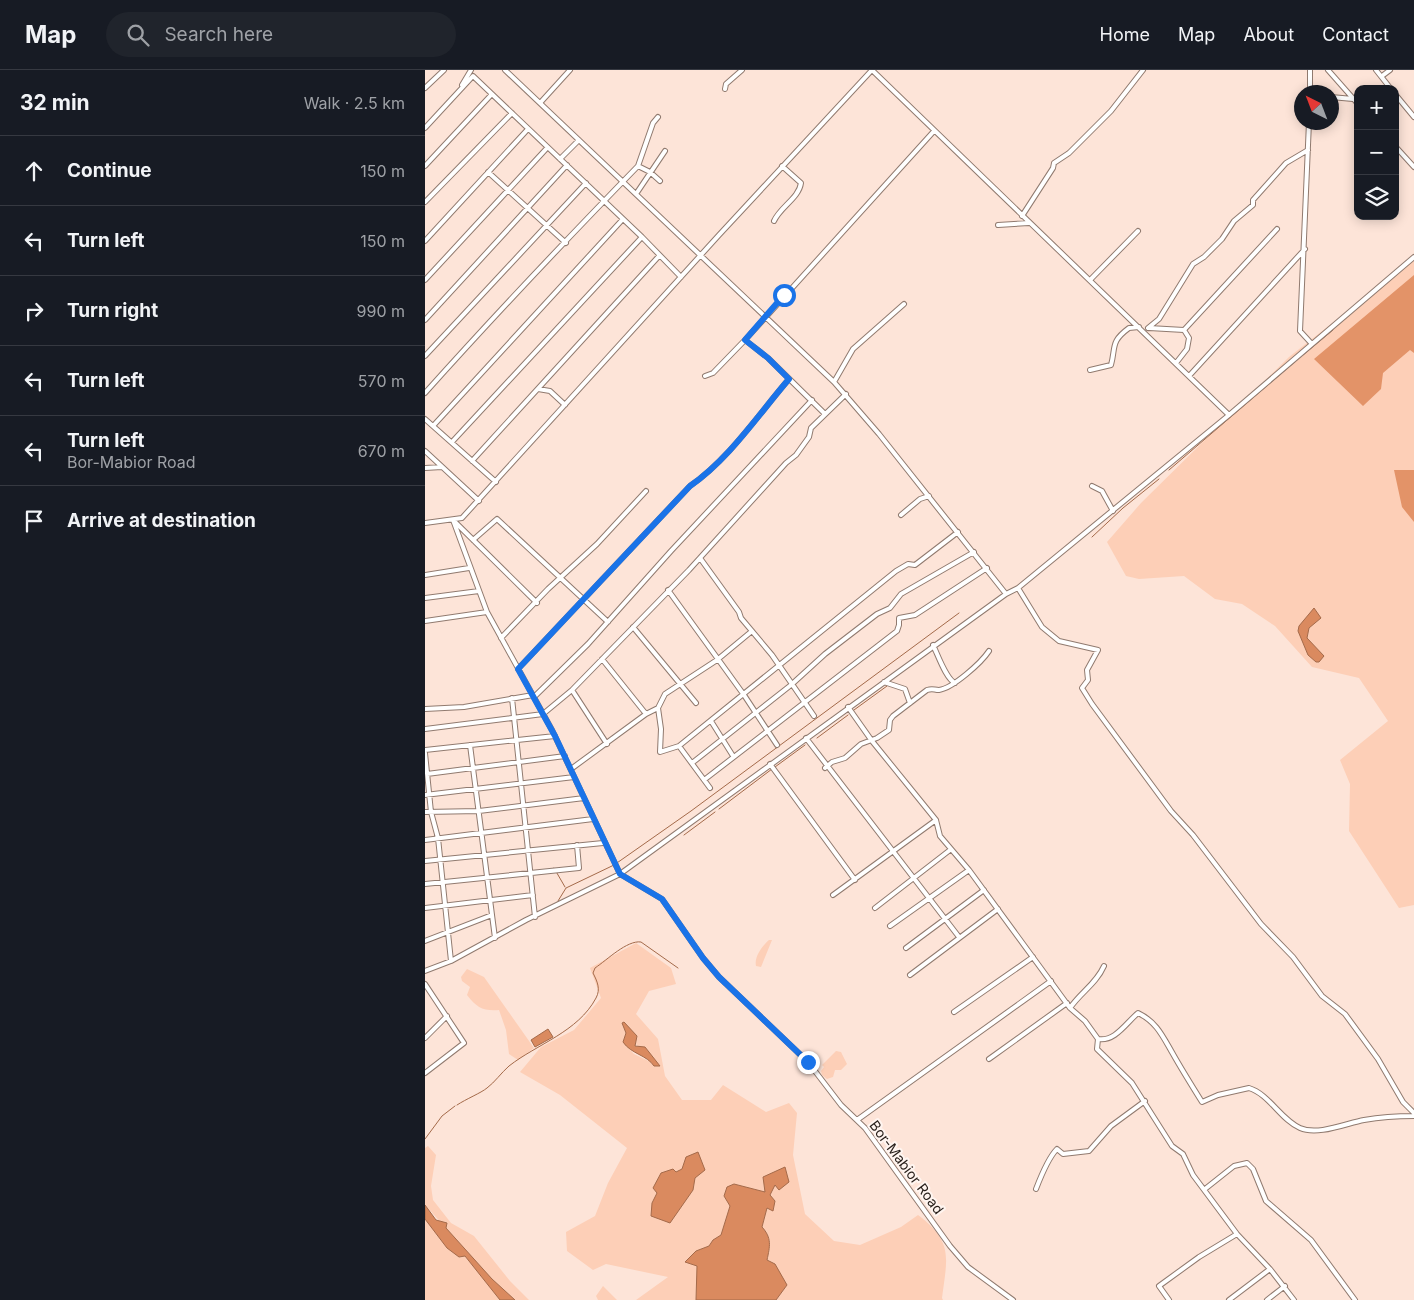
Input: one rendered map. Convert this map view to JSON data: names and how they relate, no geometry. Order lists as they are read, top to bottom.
{
  "streets": {
    "street": ["Bor-Mabior Road"]
  },
  "north": "top left",
  "page": {
    "header": "Map",
    "search": "Search here",
    "nav": [
      "Home",
      "Map",
      "About",
      "Contact"
    ],
    "heading": ["32 min", "Walk · 2.5 km"],
    "map_buttons": ["+", "−"],
    "list": [
      ["Continue", "150 m"],
      ["Turn left", "150 m"],
      ["Turn right", "990 m"],
      ["Turn left", "570 m"],
      ["Turn left", "Bor-Mabior Road", "670 m"],
      "Arrive at destination"
    ]
  }
}
